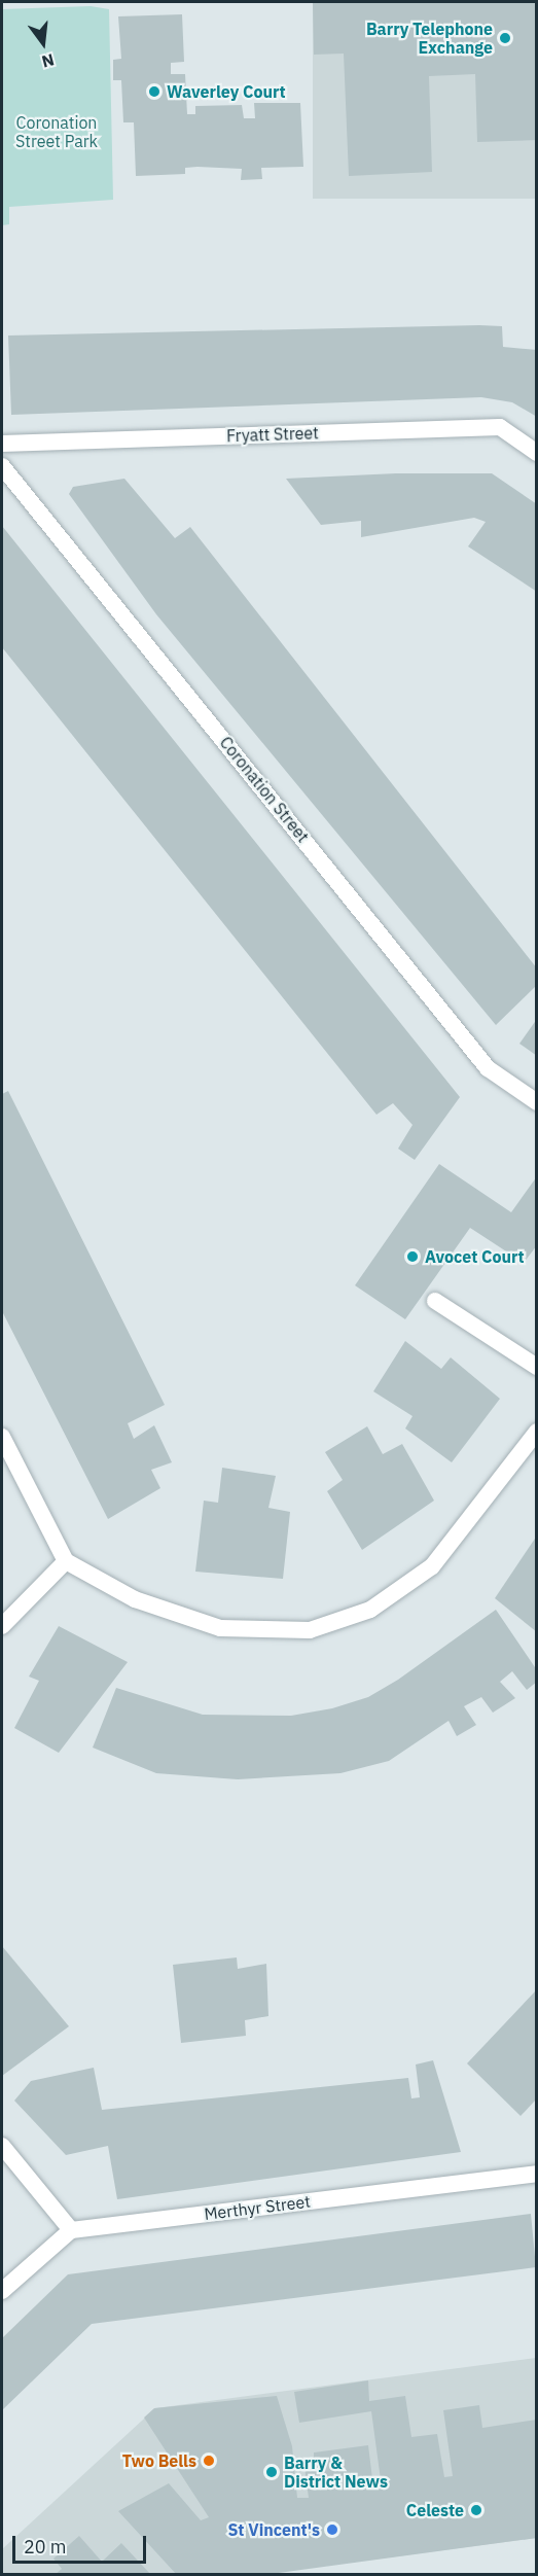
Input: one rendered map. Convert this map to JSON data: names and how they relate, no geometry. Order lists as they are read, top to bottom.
{
  "streets": {
    "street": ["Fryatt Street", "Coronation Street", "Merthyr Street"]
  },
  "parks": ["Coronation Street Park"],
  "places": [
    "Barry Telephone Exchange",
    "Waverley Court",
    "Avocet Court",
    "Two Bells",
    "Barry & District News",
    "Celeste",
    "St Vincent's"
  ],
  "scale_bar": "20 m",
  "north": "bottom"
}
